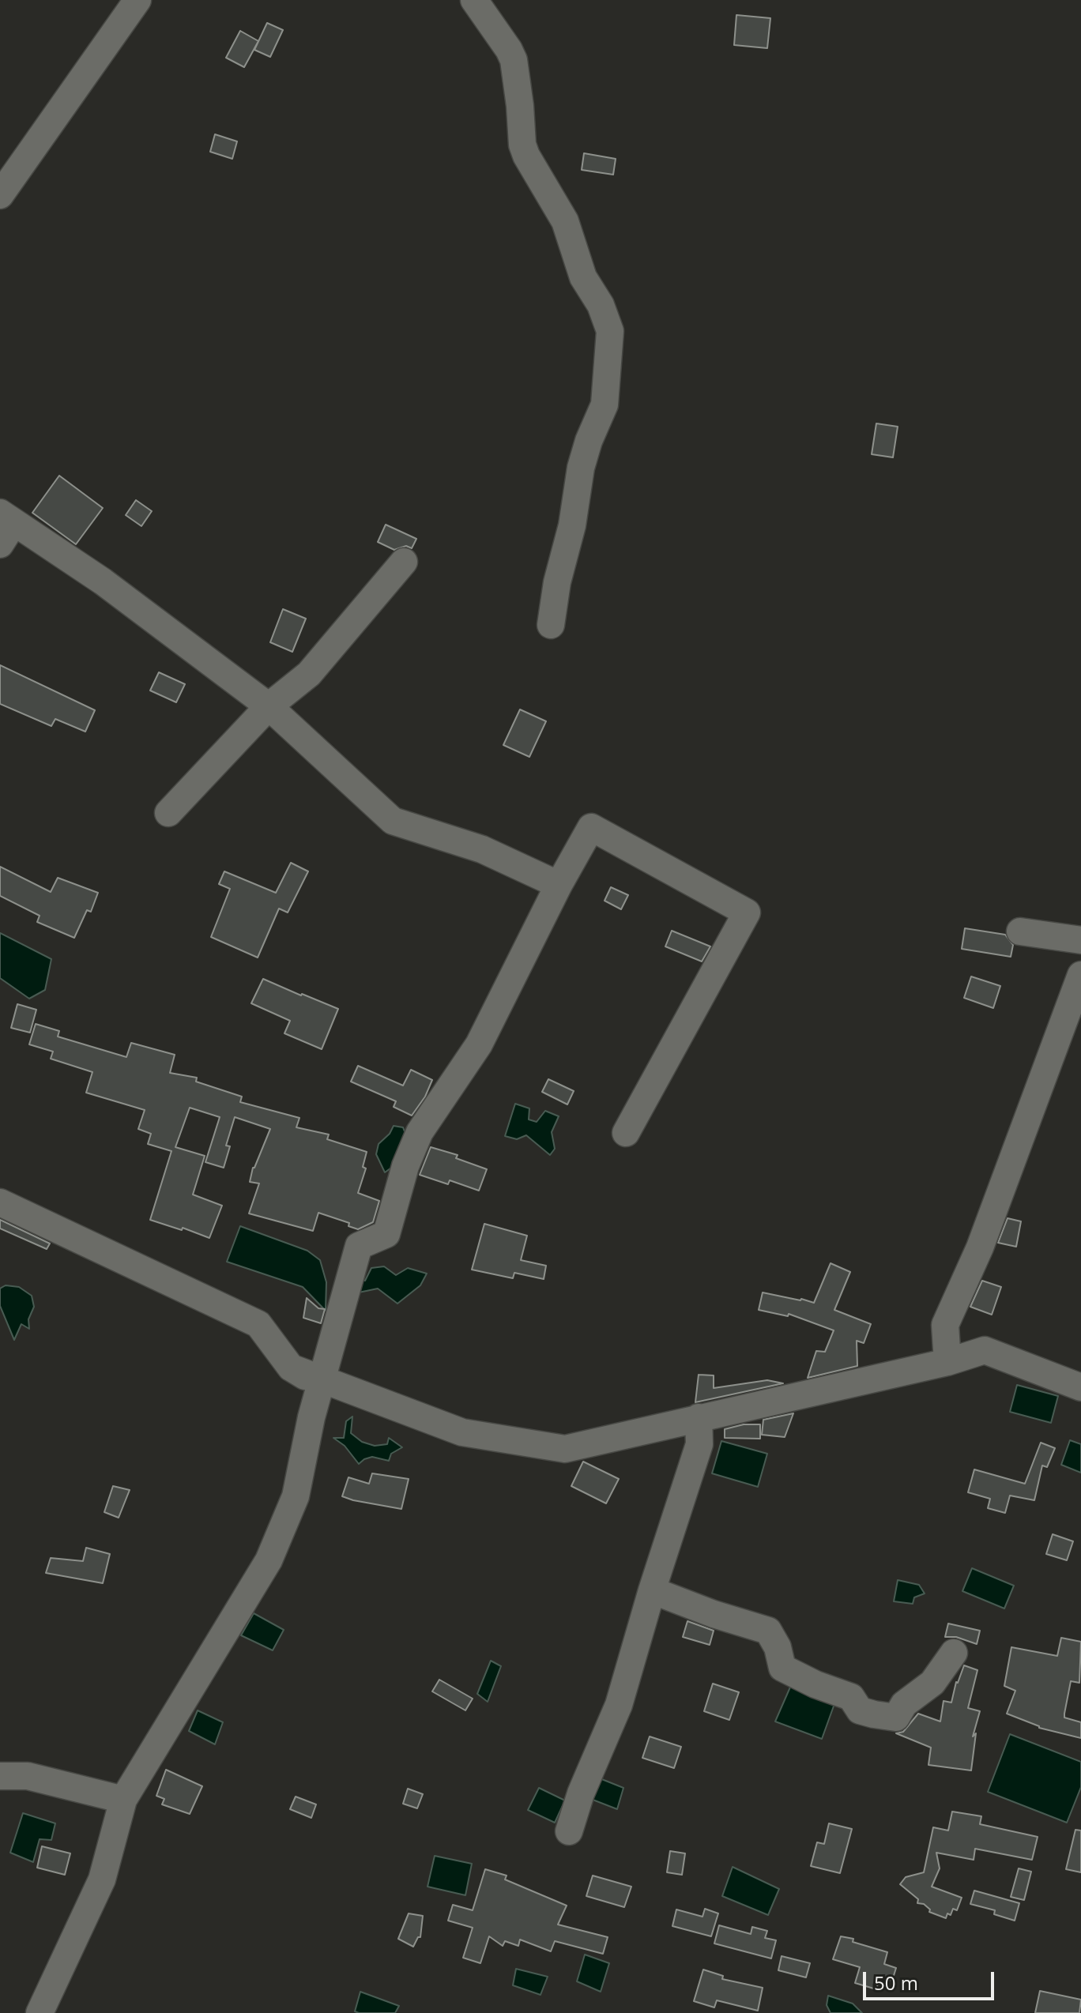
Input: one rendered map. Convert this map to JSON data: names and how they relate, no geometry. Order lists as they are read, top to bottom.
{
  "scale_bar": "50 m"
}
